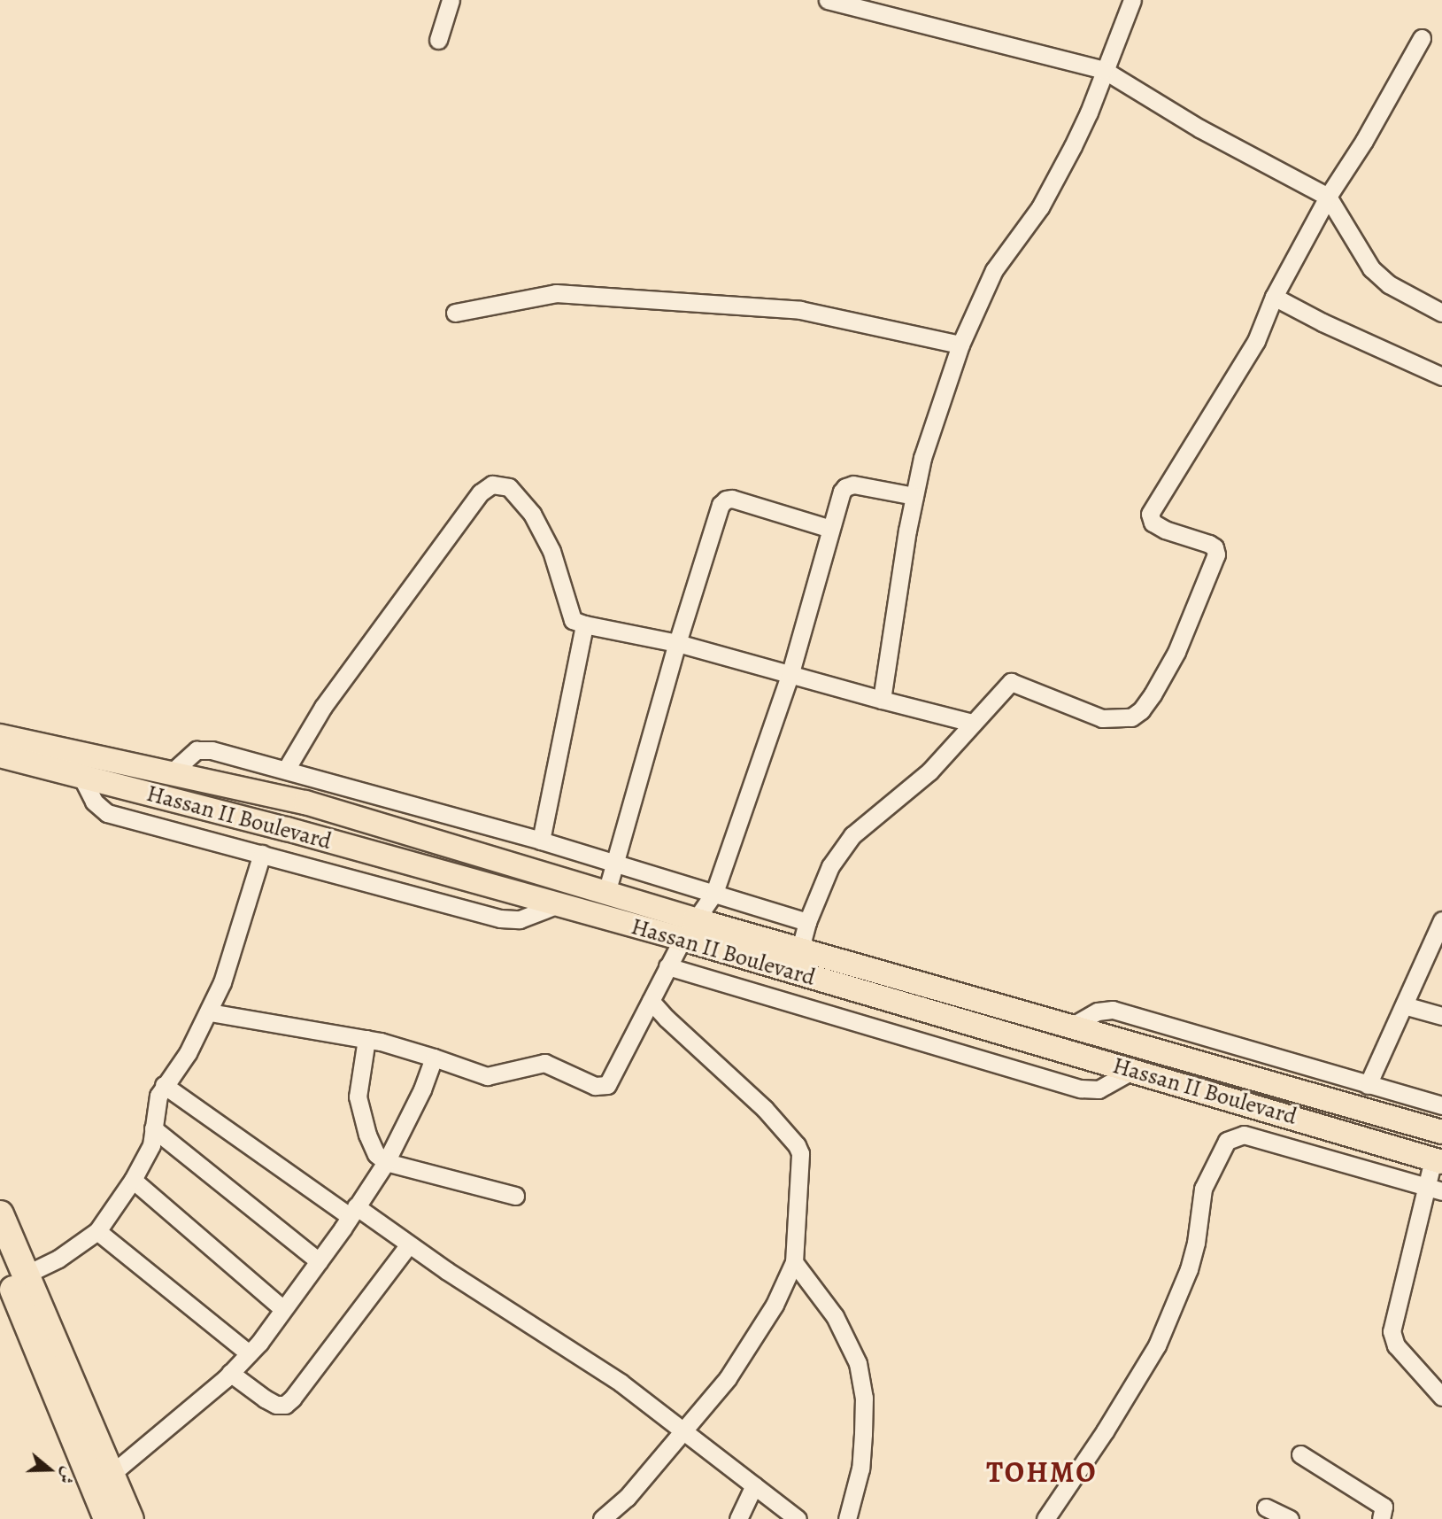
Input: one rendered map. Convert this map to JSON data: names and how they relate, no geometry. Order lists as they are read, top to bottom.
{
  "streets": {
    "main road": ["Hassan II Boulevard"]
  },
  "districts": ["TOHMO"],
  "north": "right"
}
